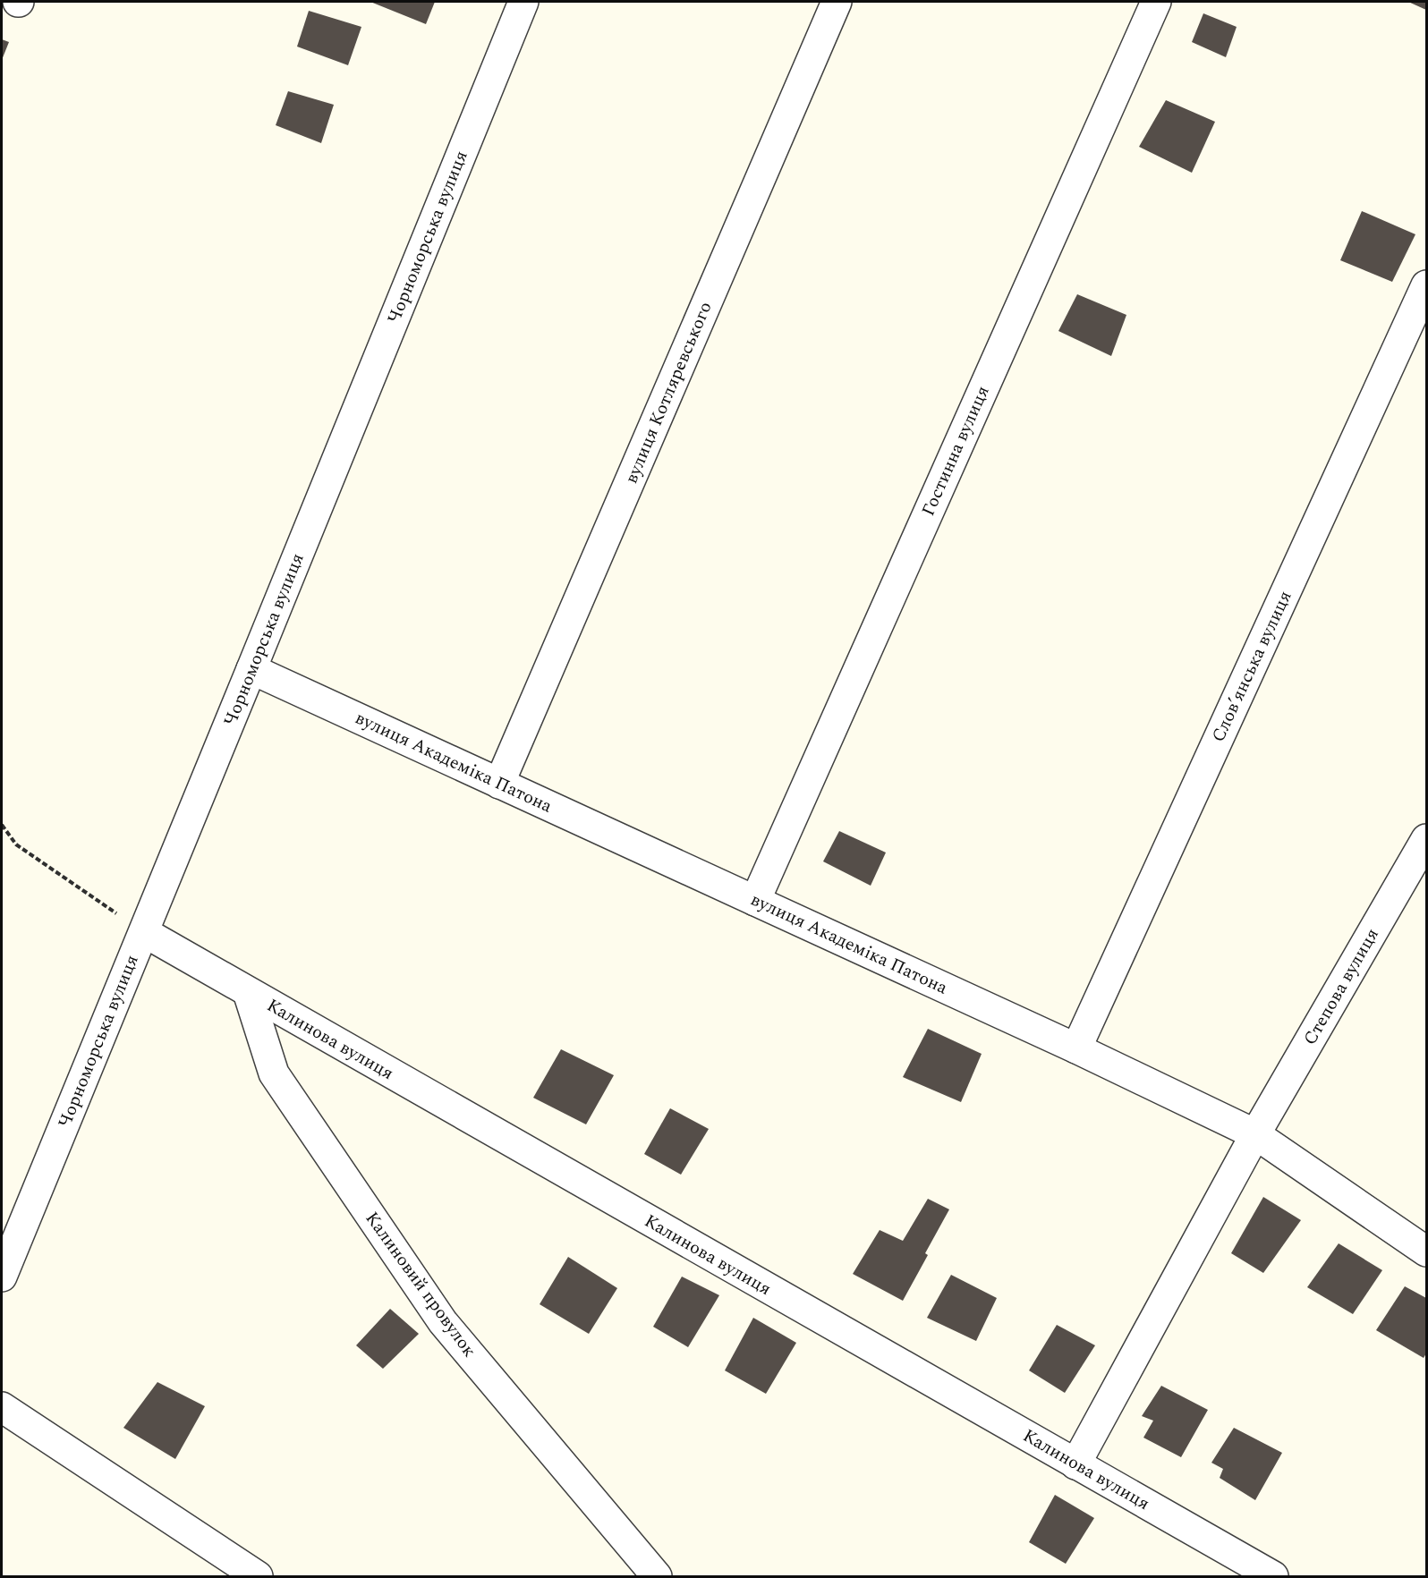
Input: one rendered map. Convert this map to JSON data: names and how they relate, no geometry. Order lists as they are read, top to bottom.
{
  "streets": {
    "street": [
      "Чорноморська вулиця",
      "вулиця Котляревського",
      "Гостинна вулиця",
      "Словʼянська вулиця",
      "вулиця Академіка Патона",
      "Степова вулиця",
      "Калинова вулиця",
      "Калиновий провулок"
    ]
  },
  "crossings": [
    ["Чорноморська вулиця", "вулиця Академіка Патона"],
    ["Чорноморська вулиця", "Калинова вулиця"],
    ["вулиця Котляревського", "вулиця Академіка Патона"],
    ["Гостинна вулиця", "вулиця Академіка Патона"],
    ["Словʼянська вулиця", "вулиця Академіка Патона"],
    ["вулиця Академіка Патона", "Степова вулиця"],
    ["Степова вулиця", "Калинова вулиця"],
    ["Калинова вулиця", "Калиновий провулок"]
  ]
}
